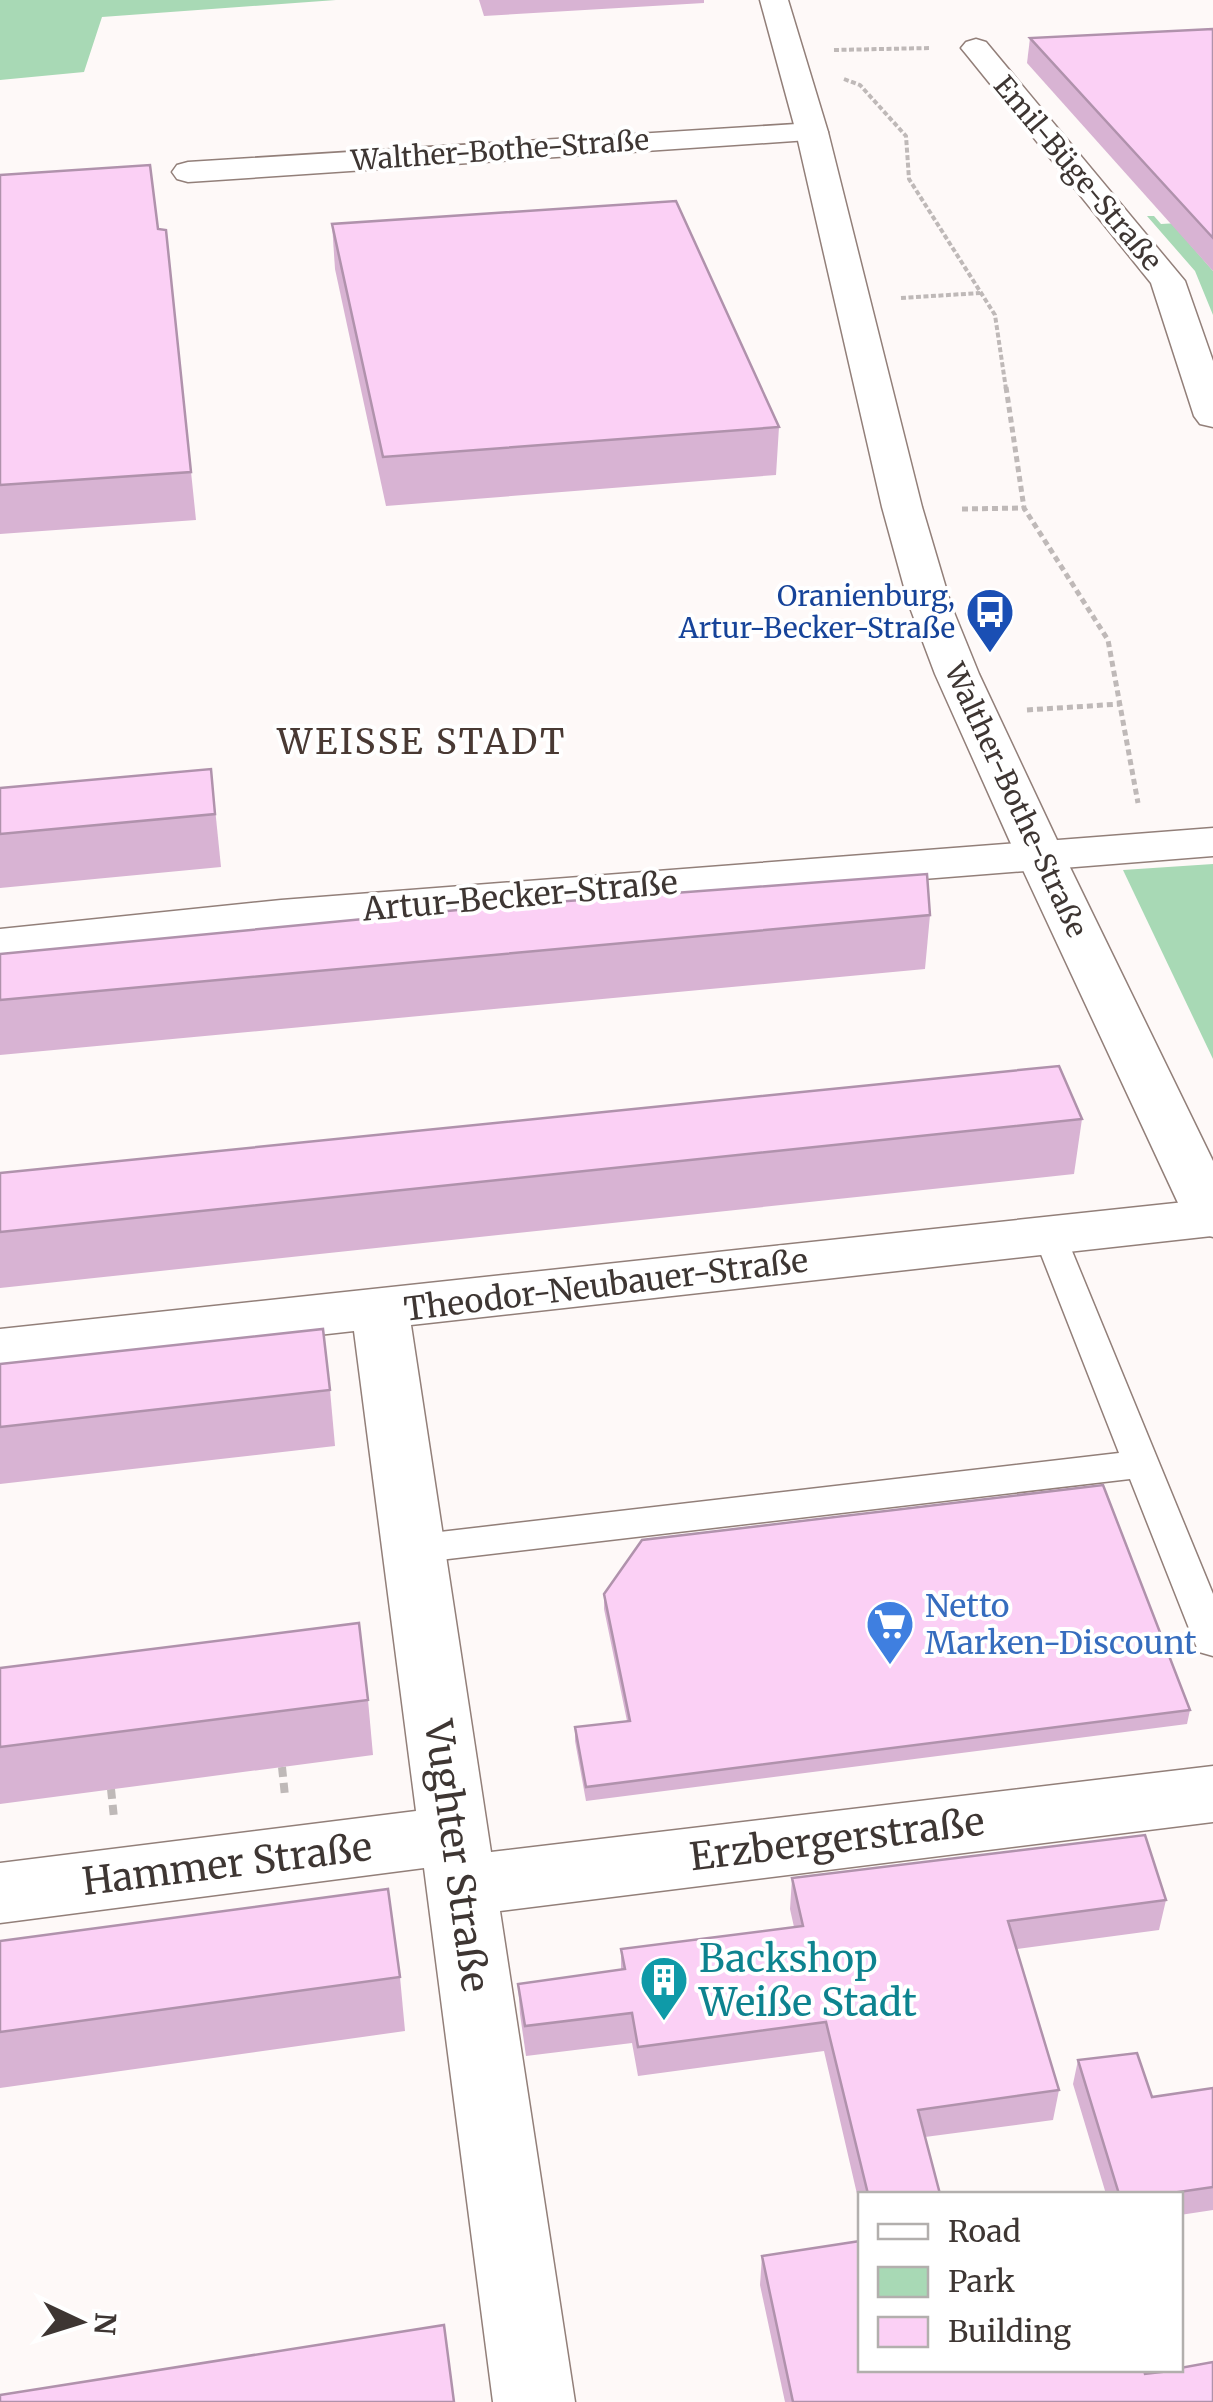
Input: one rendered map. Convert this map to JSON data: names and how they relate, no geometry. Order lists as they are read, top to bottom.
{
  "streets": {
    "street": [
      "Walther-Bothe-Straße",
      "Emil-Büge-Straße",
      "Artur-Becker-Straße",
      "Theodor-Neubauer-Straße",
      "Erzbergerstraße",
      "Vughter Straße",
      "Hammer Straße"
    ]
  },
  "crossings": [
    ["Walther-Bothe-Straße", "Artur-Becker-Straße"],
    ["Walther-Bothe-Straße", "Theodor-Neubauer-Straße"],
    ["Theodor-Neubauer-Straße", "Vughter Straße"],
    ["Erzbergerstraße", "Vughter Straße"],
    ["Erzbergerstraße", "Hammer Straße"],
    ["Vughter Straße", "Hammer Straße"]
  ],
  "districts": ["WEISSE STADT"],
  "places": {
    "bus stop": ["Oranienburg, Artur-Becker-Straße"],
    "supermarket": ["Netto Marken-Discount"],
    "building": ["Backshop Weiße Stadt"]
  },
  "legend": ["Road", "Park", "Building"],
  "north": "right"
}
